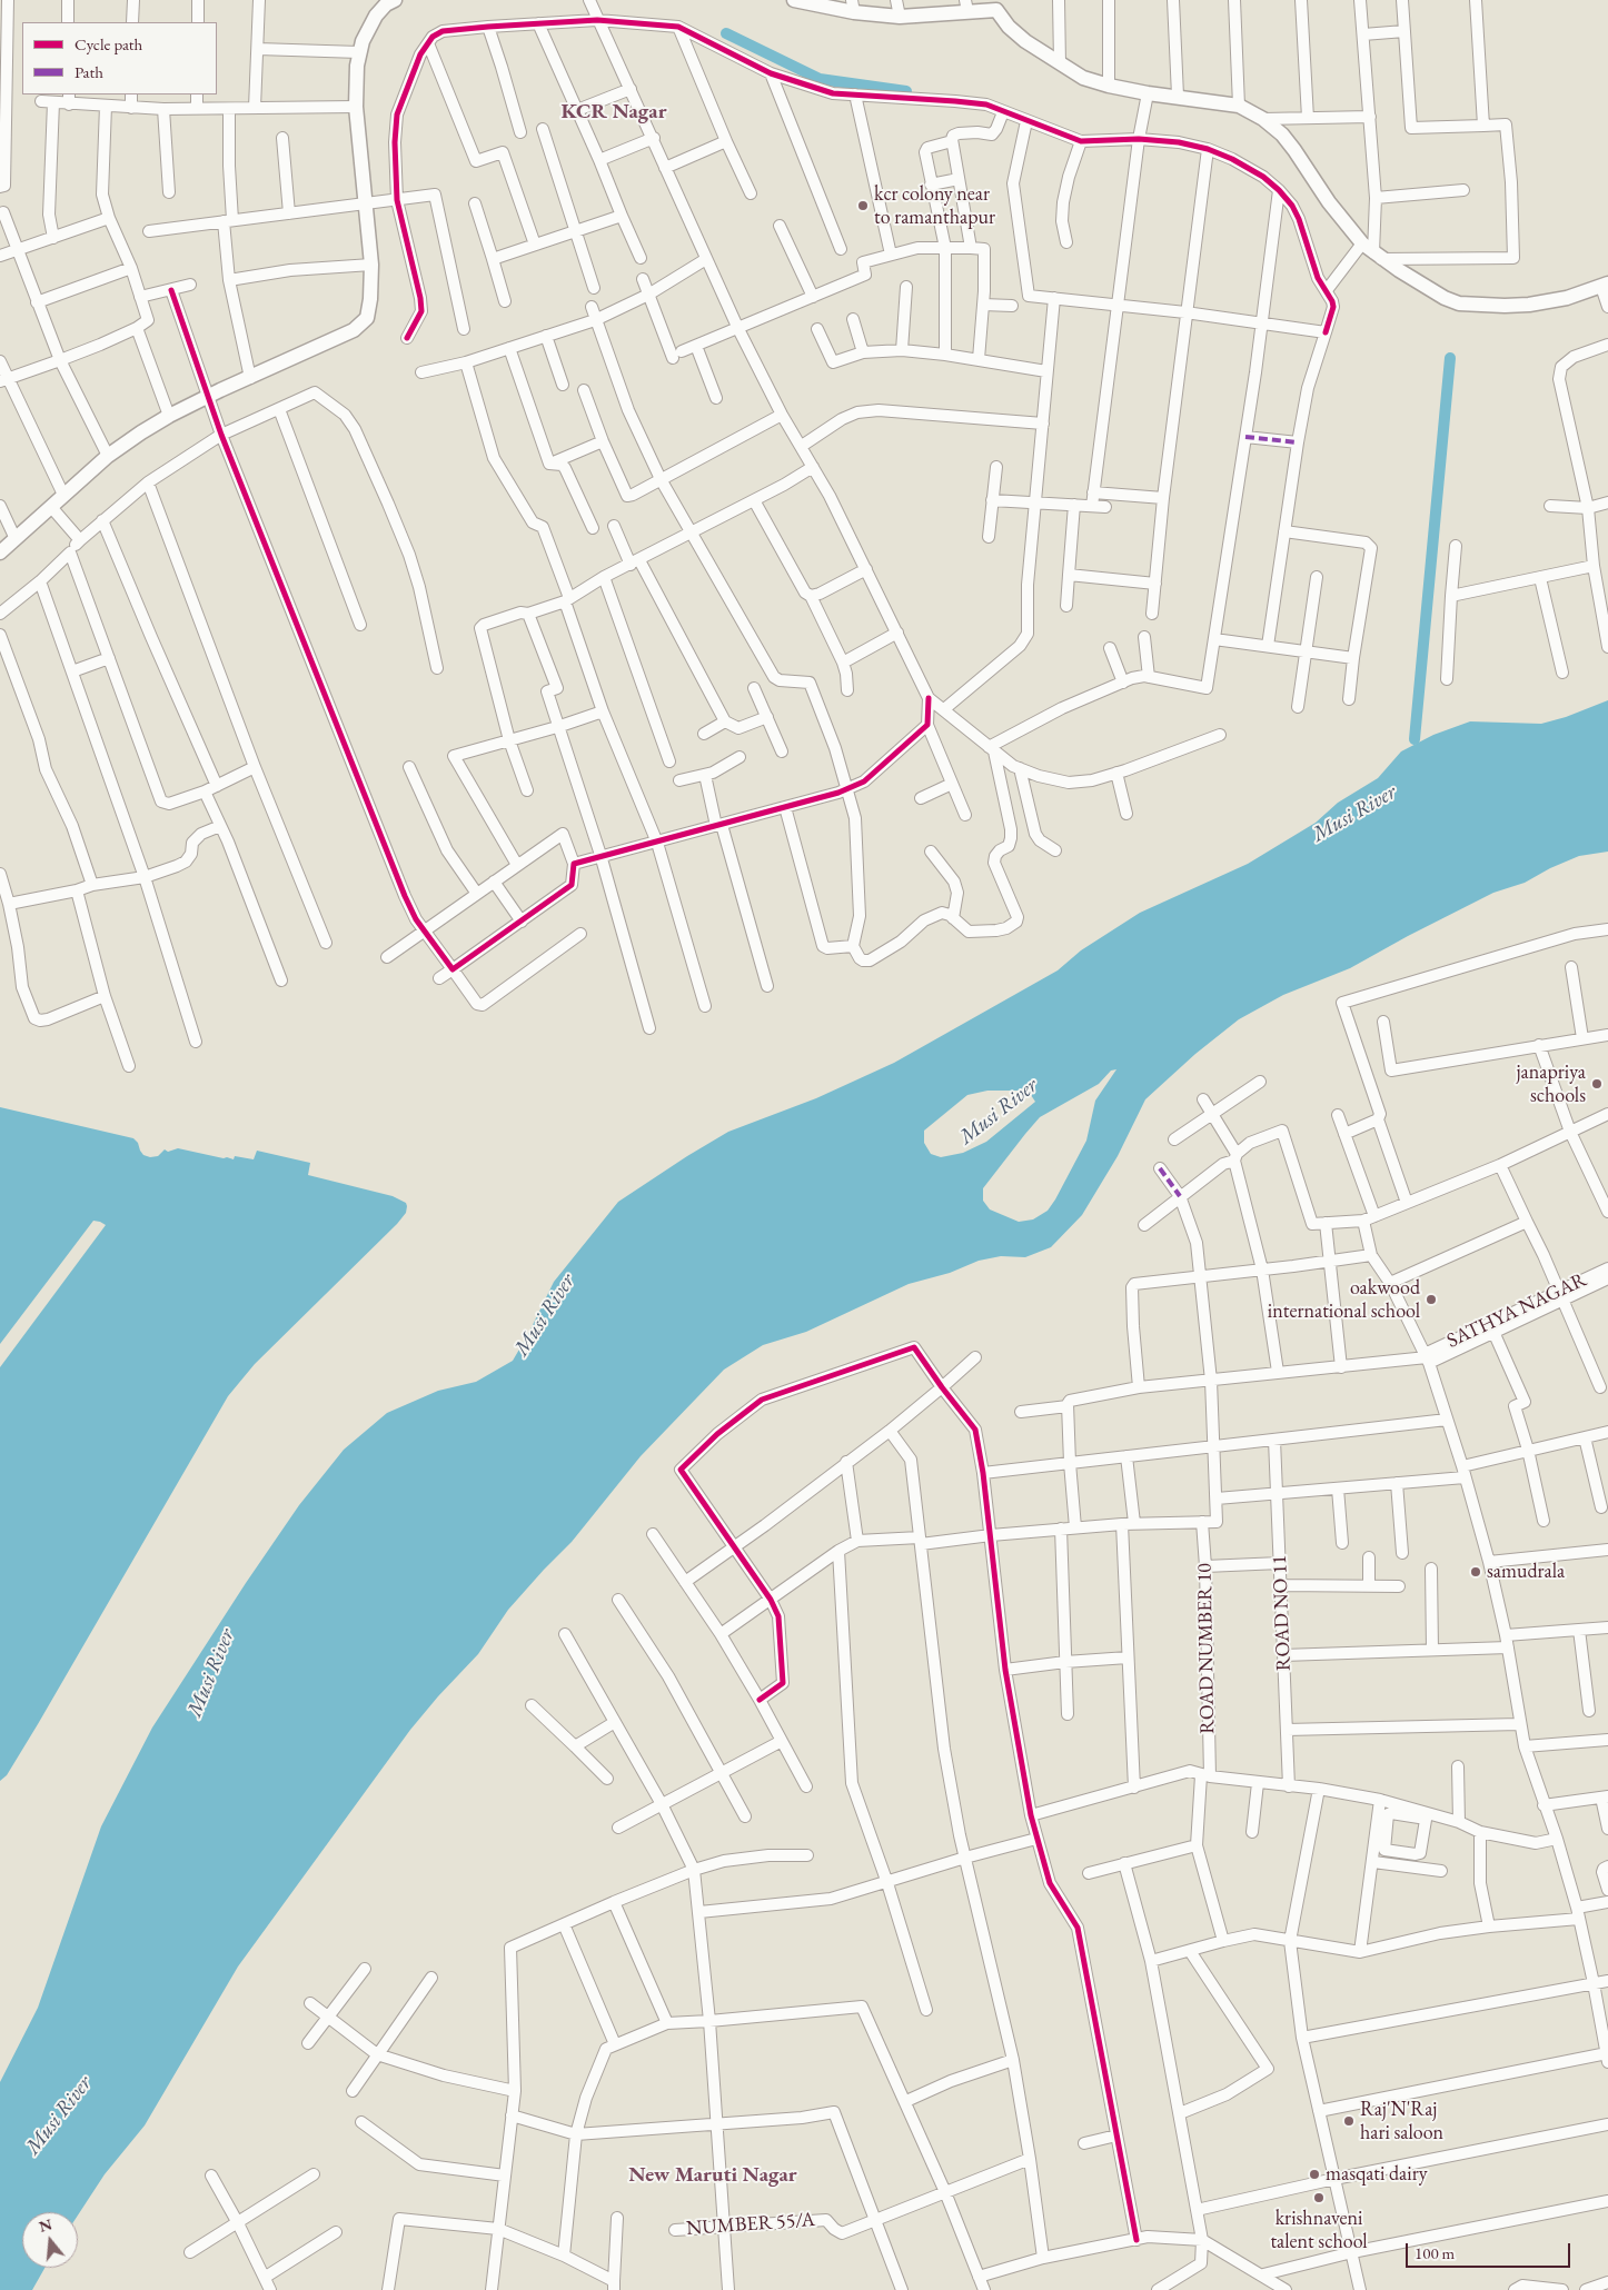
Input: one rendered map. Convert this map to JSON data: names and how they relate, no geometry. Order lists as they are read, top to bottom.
{
  "streets": {
    "street": [
      "SATHYA NAGAR",
      "ROAD NO 11",
      "ROAD NUMBER 10",
      "NUMBER 55/A"
    ]
  },
  "districts": ["KCR Nagar", "New Maruti Nagar"],
  "water": ["Musi River"],
  "places": [
    "kcr colony near to ramanthapur",
    "janapriya schools",
    "oakwood international school",
    "samudrala",
    "Raj'N'Raj hari saloon",
    "masqati dairy",
    "krishnaveni talent school"
  ],
  "legend": ["Cycle path", "Path"],
  "scale_bar": "100 m",
  "north": "top"
}
